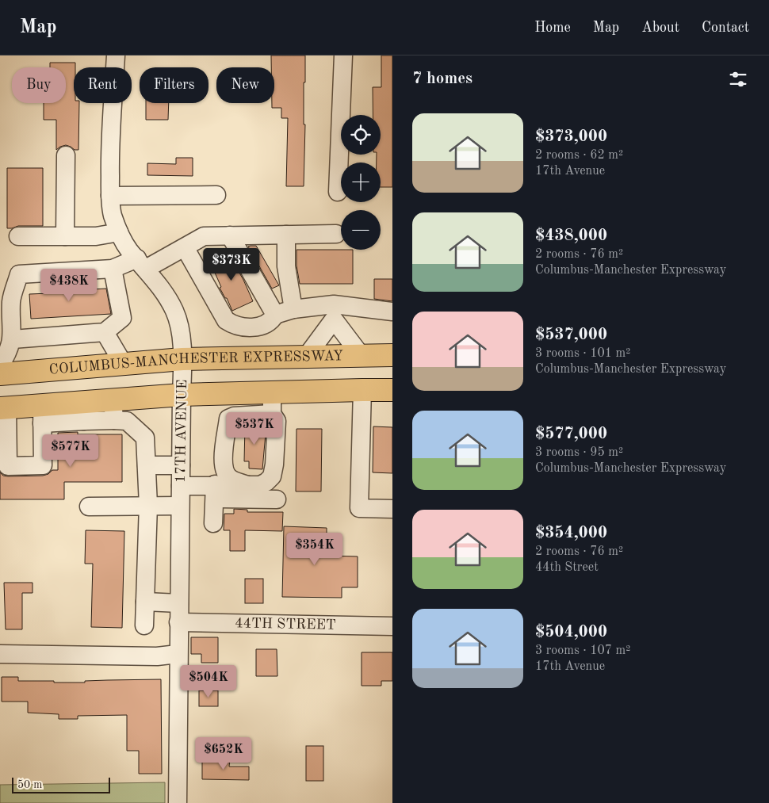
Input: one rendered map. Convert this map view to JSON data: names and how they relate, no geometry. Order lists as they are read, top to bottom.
{
  "streets": {
    "main road": ["COLUMBUS-MANCHESTER EXPRESSWAY"],
    "street": ["17TH AVENUE", "44TH STREET"]
  },
  "crossings": [
    ["COLUMBUS-MANCHESTER EXPRESSWAY", "17TH AVENUE"],
    ["17TH AVENUE", "44TH STREET"]
  ],
  "scale_bar": "50 m",
  "page": {
    "header": "Map",
    "nav": [
      "Home",
      "Map",
      "About",
      "Contact"
    ],
    "heading": "7 homes",
    "chip": [
      "Buy",
      "Rent",
      "Filters",
      "New"
    ],
    "list": [
      {
        "name": "$373,000",
        "note": "2 rooms · 62 m² · 17th Avenue"
      },
      {
        "name": "$438,000",
        "note": "2 rooms · 76 m² · Columbus-Manchester Expressway"
      },
      {
        "name": "$537,000",
        "note": "3 rooms · 101 m² · Columbus-Manchester Expressway"
      },
      {
        "name": "$577,000",
        "note": "3 rooms · 95 m² · Columbus-Manchester Expressway"
      },
      {
        "name": "$354,000",
        "note": "2 rooms · 76 m² · 44th Street"
      },
      {
        "name": "$504,000",
        "note": "3 rooms · 107 m² · 17th Avenue"
      }
    ],
    "map_buttons": ["+", "−"],
    "price": [
      "$373K",
      "$438K",
      "$537K",
      "$577K",
      "$354K",
      "$504K",
      "$652K"
    ],
    "scale": "50 m"
  }
}
